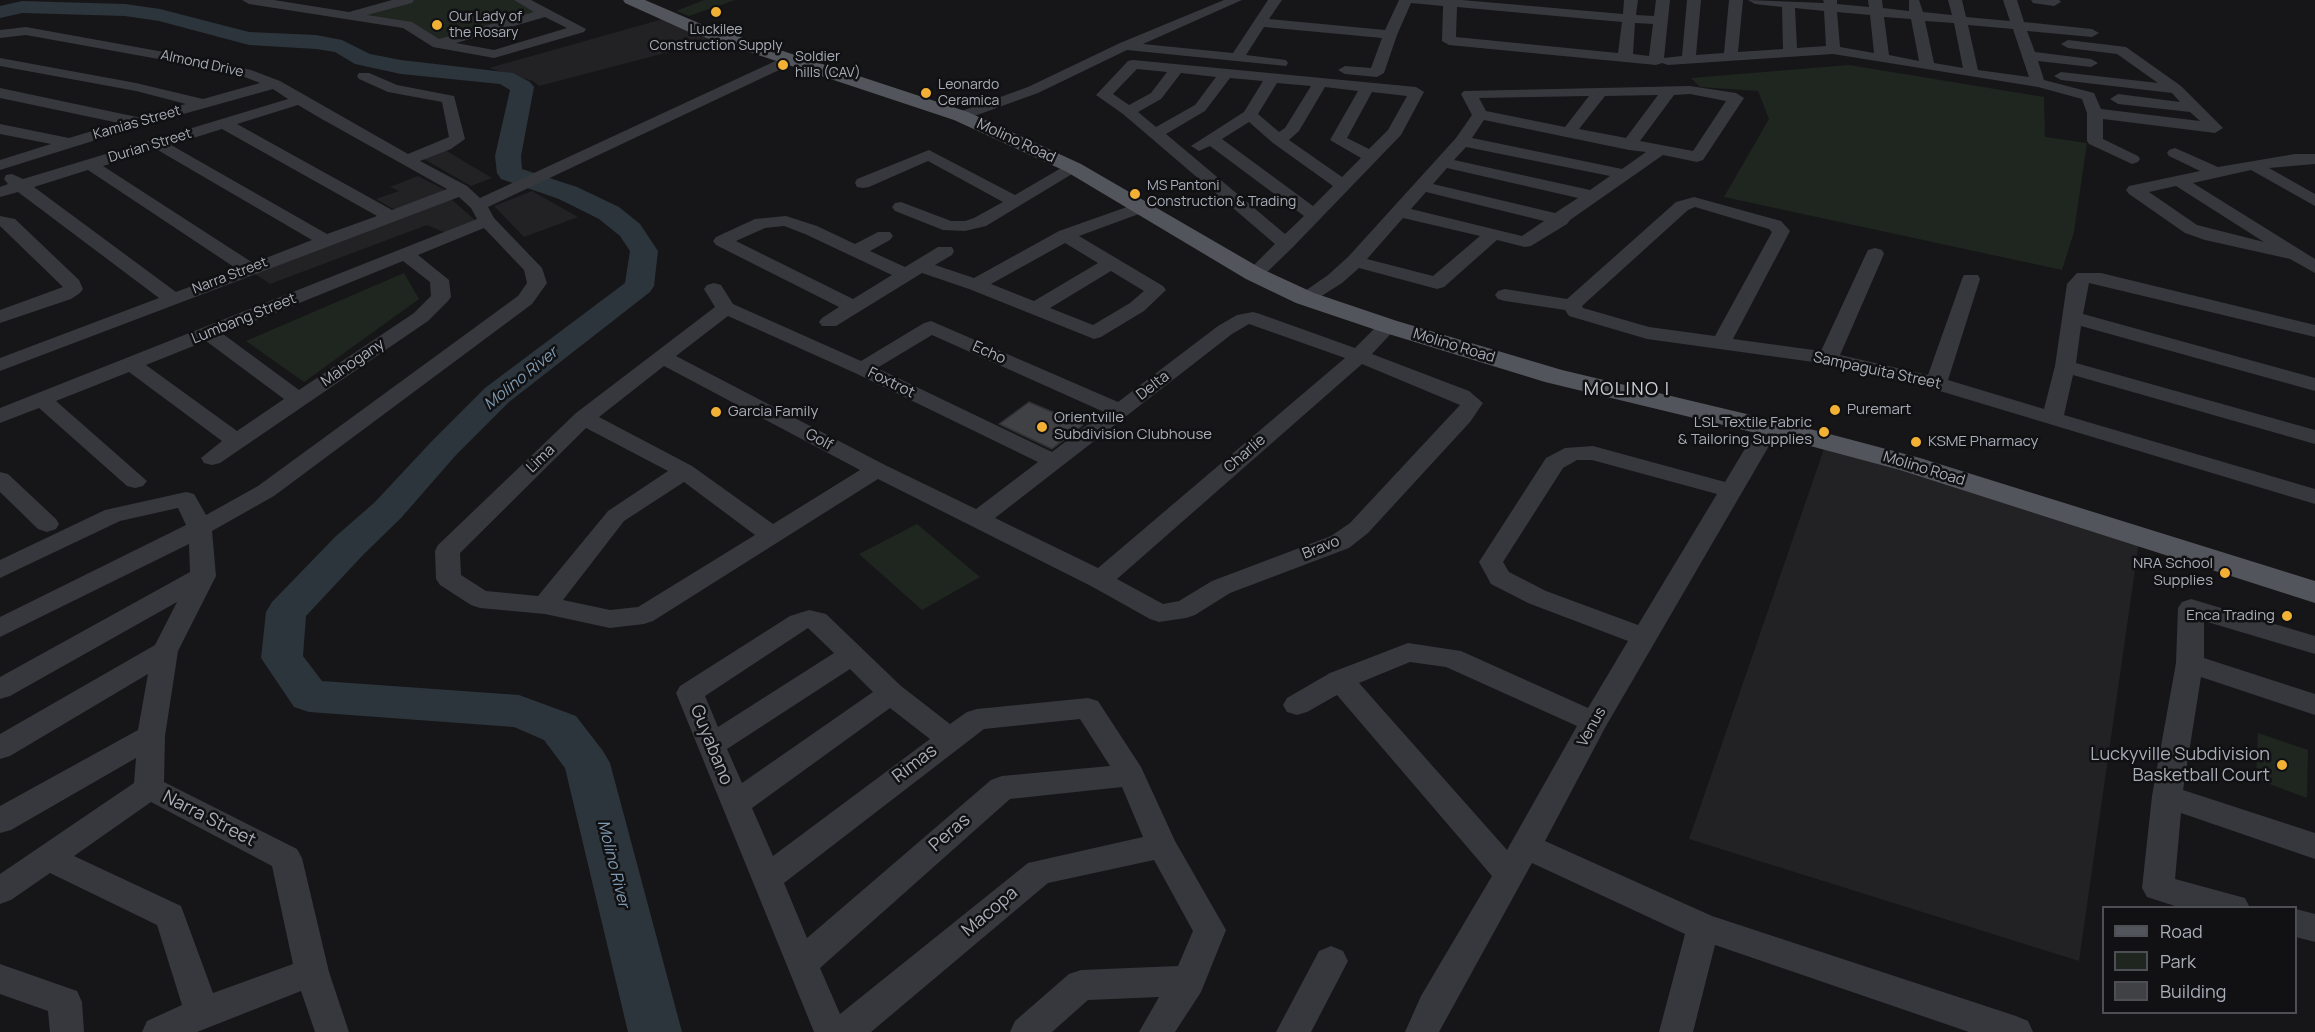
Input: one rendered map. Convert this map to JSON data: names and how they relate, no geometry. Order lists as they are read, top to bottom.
{
  "streets": {
    "main road": ["Molino Road"],
    "street": [
      "Almond Drive",
      "Kamias Street",
      "Durian Street",
      "Narra Street",
      "Lumbang Street",
      "Echo",
      "Mahogany",
      "Sampaguita Street",
      "Foxtrot",
      "Delta",
      "Golf",
      "Charlie",
      "Lima",
      "Bravo",
      "Venus",
      "Guyabano",
      "Rimas",
      "Peras",
      "Macopa"
    ]
  },
  "crossings": [
    ["Almond Drive", "Kamias Street"],
    ["Almond Drive", "Durian Street"],
    ["Almond Drive", "Narra Street"],
    ["Almond Drive", "Lumbang Street"],
    ["Molino Road", "Lumbang Street"],
    ["Molino Road", "Charlie"],
    ["Molino Road", "Venus"],
    ["Lumbang Street", "Mahogany"],
    ["Echo", "Foxtrot"],
    ["Echo", "Delta"],
    ["Foxtrot", "Delta"],
    ["Foxtrot", "Lima"],
    ["Delta", "Golf"],
    ["Delta", "Charlie"],
    ["Delta", "Bravo"],
    ["Golf", "Charlie"],
    ["Golf", "Lima"],
    ["Golf", "Bravo"],
    ["Charlie", "Bravo"],
    ["Guyabano", "Rimas"],
    ["Guyabano", "Peras"],
    ["Rimas", "Peras"]
  ],
  "districts": ["MOLINO I"],
  "water": ["Molino River"],
  "places": [
    "Luckilee Construction Supply",
    "Our Lady of the Rosary",
    "Soldier hills (CAV)",
    "Leonardo Ceramica",
    "MS Pantoni Construction & Trading",
    "Puremart",
    "Garcia Family",
    "Orientville Subdivision Clubhouse",
    "LSL Textile Fabric & Tailoring Supplies",
    "KSME Pharmacy",
    "NRA School Supplies",
    "Enca Trading",
    "Luckyville Subdivision Basketball Court"
  ],
  "legend": ["Road", "Park", "Building"]
}
